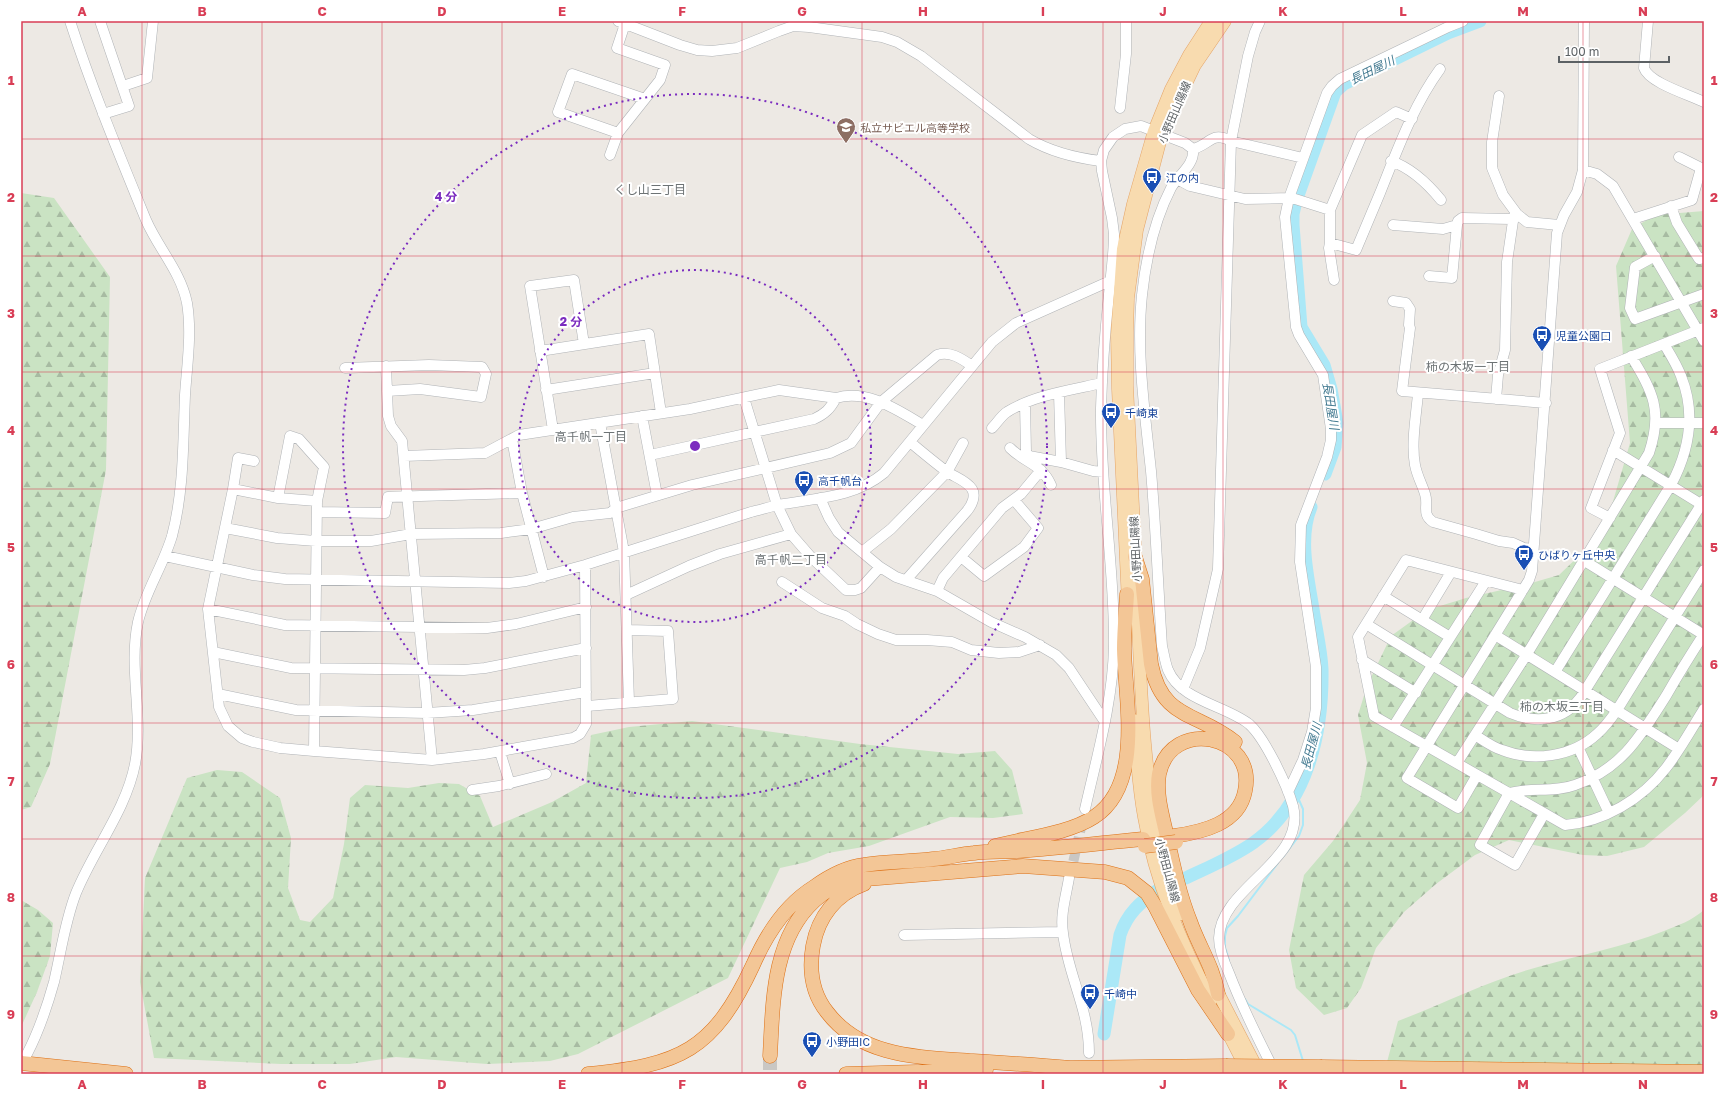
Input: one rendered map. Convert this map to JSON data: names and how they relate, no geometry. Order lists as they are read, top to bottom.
{
  "streets": {
    "main road": ["小野田山陽線"]
  },
  "districts": [
    "くし山三丁目",
    "柿の木坂一丁目",
    "高千帆一丁目",
    "高千帆二丁目",
    "柿の木坂三丁目"
  ],
  "water": ["長田屋川"],
  "places": {
    "school or university": ["私立サビエル高等学校"],
    "bus stop": [
      "江の内",
      "児童公園口",
      "千崎東",
      "高千帆台",
      "ひばりヶ丘中央",
      "千崎中",
      "小野田IC"
    ]
  },
  "scale_bar": "100 m",
  "grid": {
    "columns": [
      "A",
      "B",
      "C",
      "D",
      "E",
      "F",
      "G",
      "H",
      "I",
      "J",
      "K",
      "L",
      "M",
      "N"
    ],
    "rows": [
      "1",
      "2",
      "3",
      "4",
      "5",
      "6",
      "7",
      "8",
      "9"
    ]
  },
  "rings": ["4 分", "2 分"]
}
